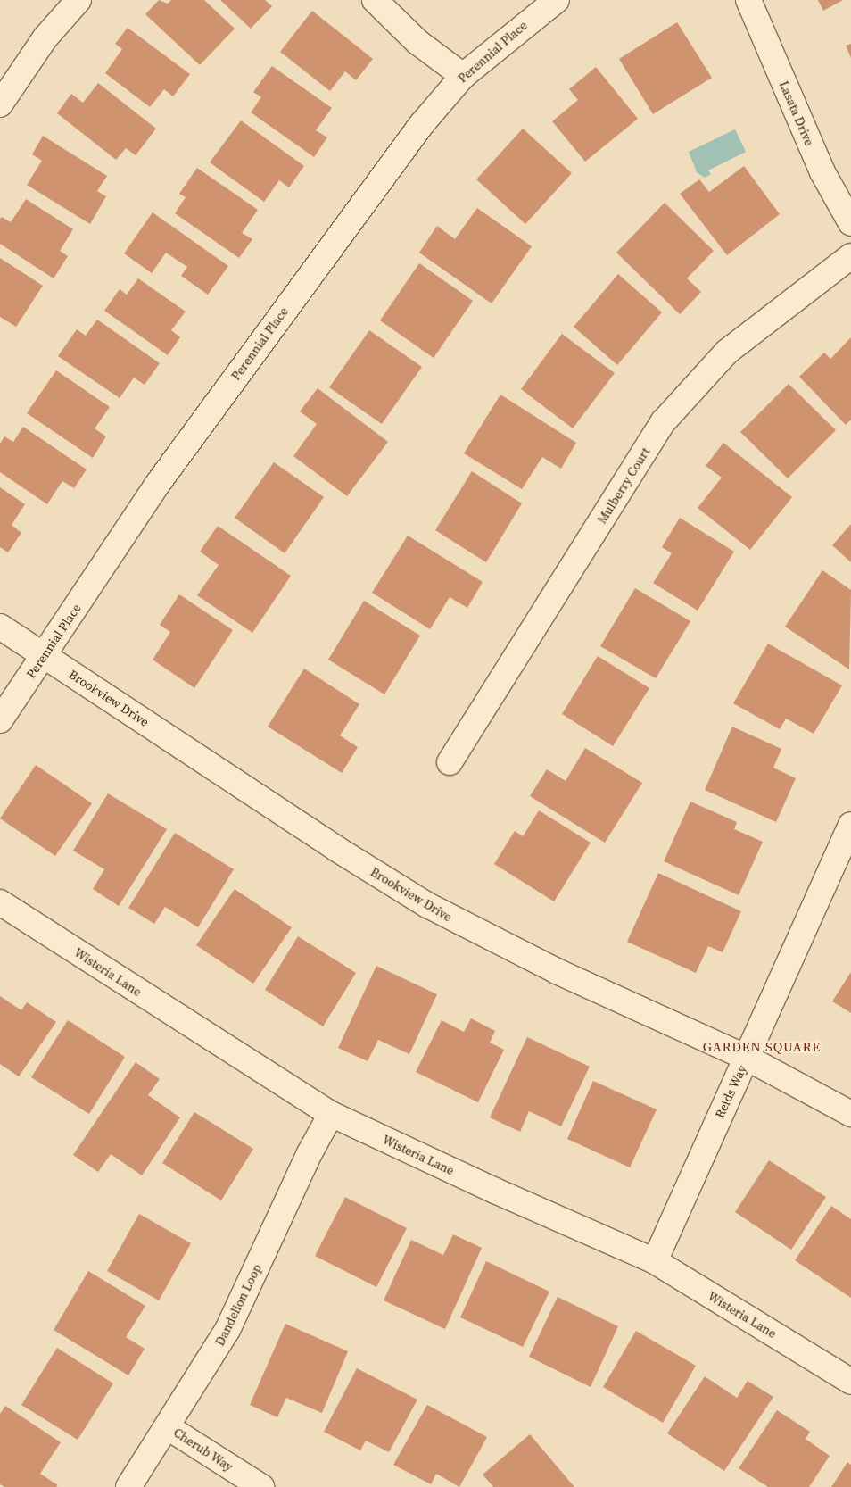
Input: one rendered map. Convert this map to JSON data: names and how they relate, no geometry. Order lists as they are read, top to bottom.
{
  "streets": {
    "street": [
      "Perennial Place",
      "Lasata Drive",
      "Mulberry Court",
      "Brookview Drive",
      "Wisteria Lane",
      "Reids Way",
      "Dandelion Loop",
      "Cherub Way"
    ]
  },
  "crossings": [
    ["Perennial Place", "Brookview Drive"],
    ["Brookview Drive", "Reids Way"],
    ["Wisteria Lane", "Reids Way"],
    ["Wisteria Lane", "Dandelion Loop"],
    ["Dandelion Loop", "Cherub Way"]
  ],
  "districts": ["GARDEN SQUARE"]
}
